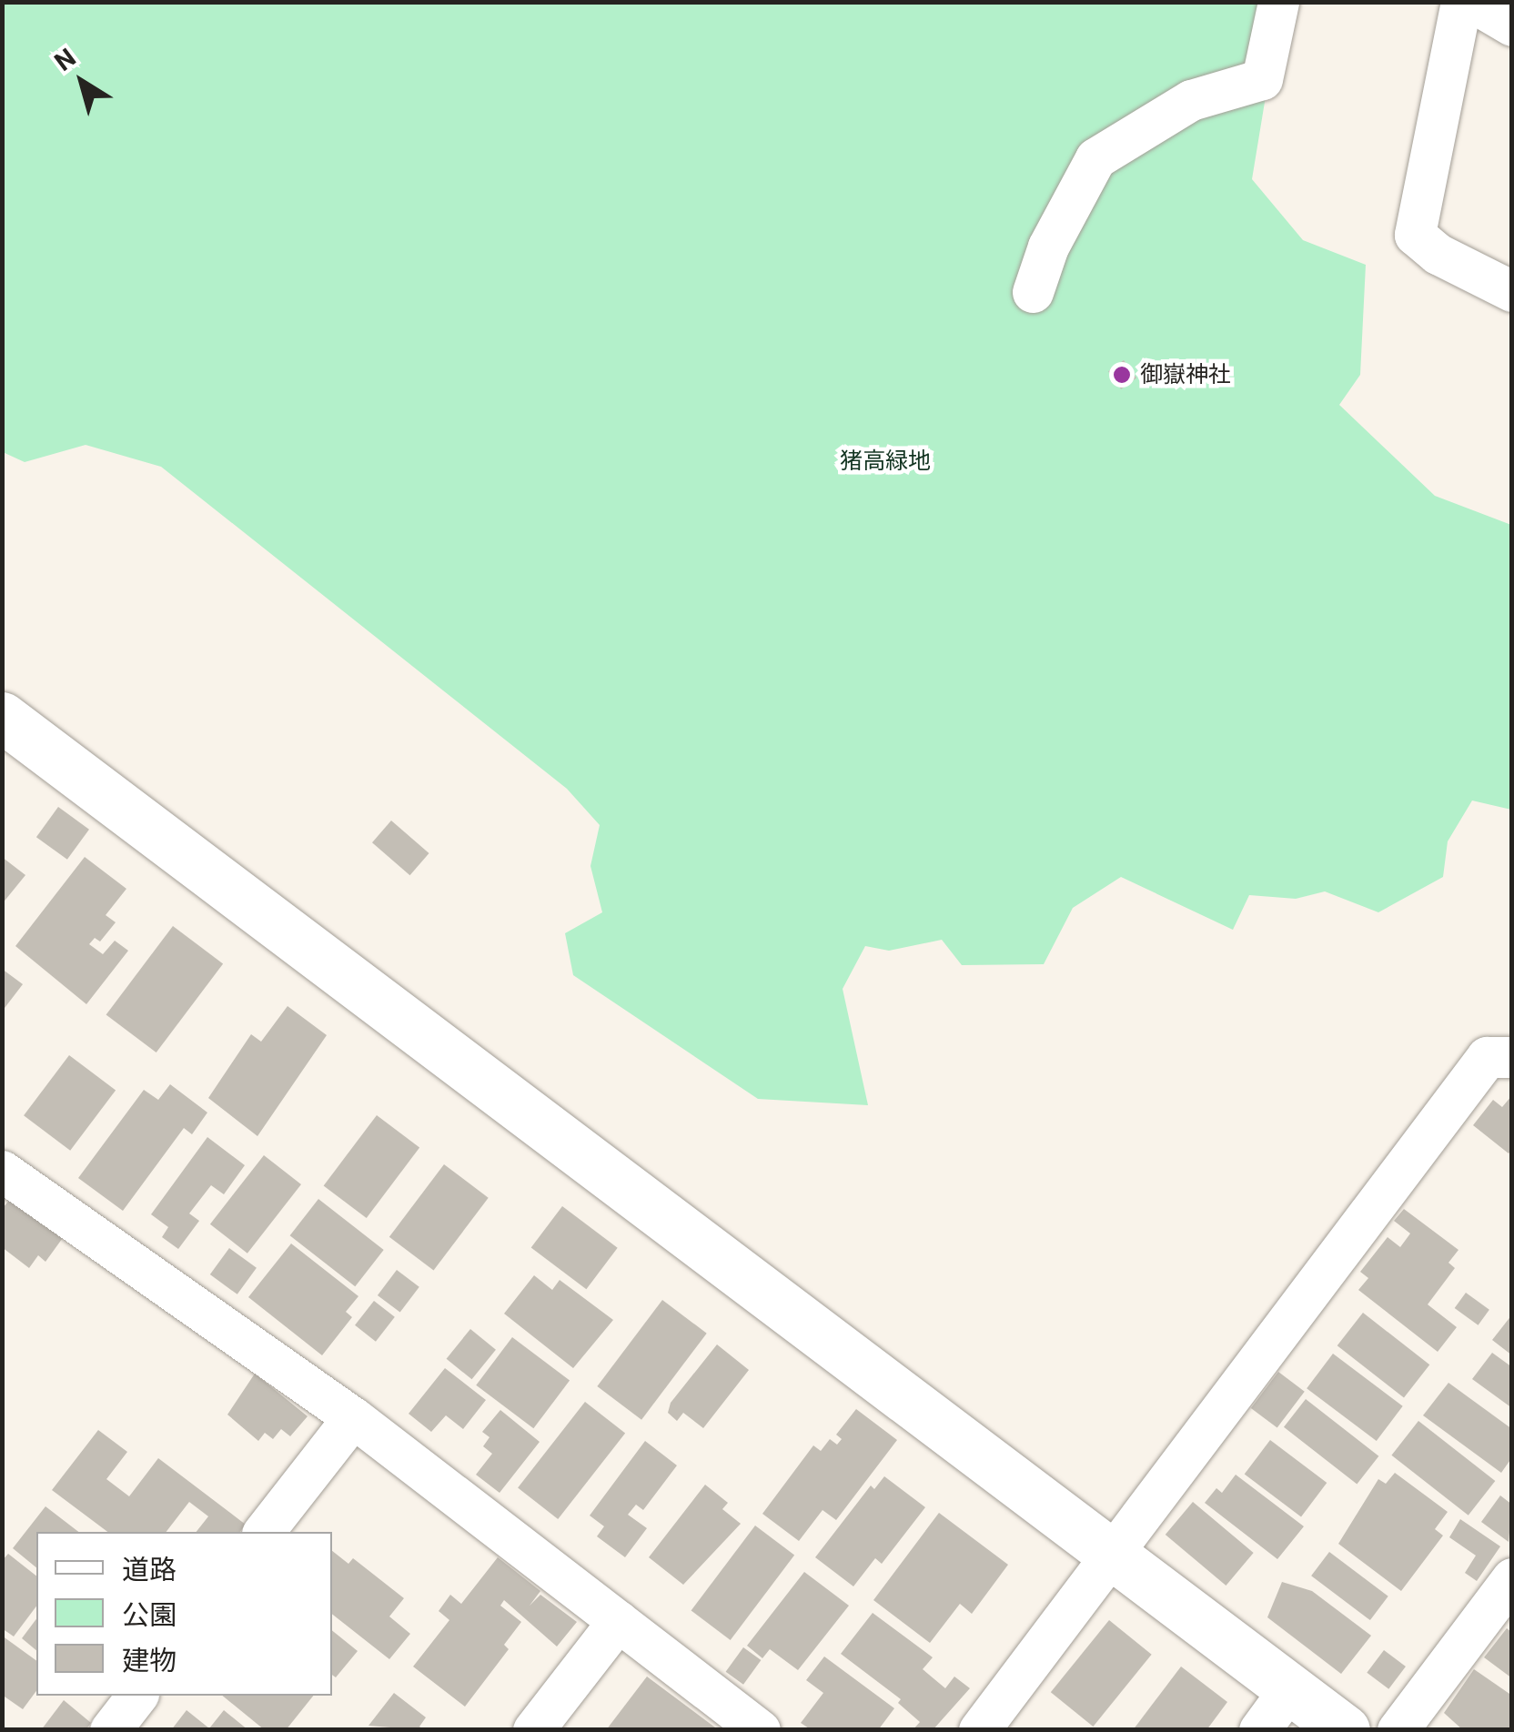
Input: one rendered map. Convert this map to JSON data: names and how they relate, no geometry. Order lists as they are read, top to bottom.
{
  "parks": ["猪高緑地"],
  "places": ["御嶽神社"],
  "legend": ["道路", "公園", "建物"],
  "north": "top left"
}
